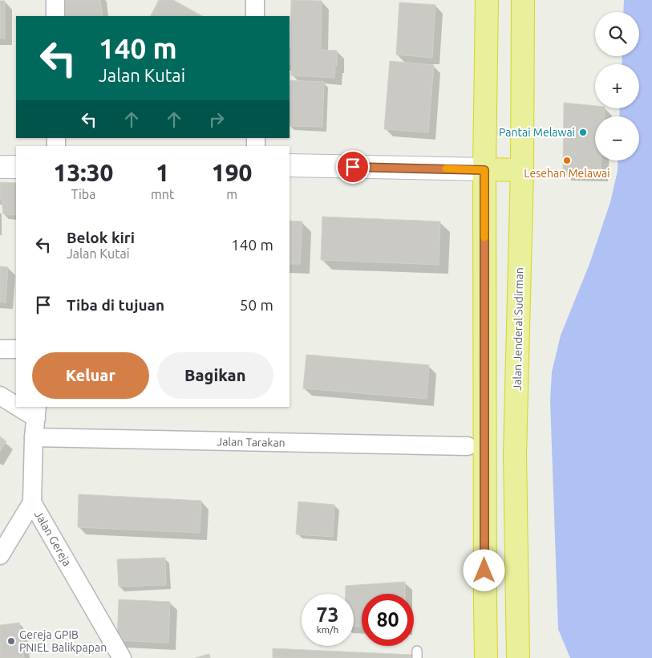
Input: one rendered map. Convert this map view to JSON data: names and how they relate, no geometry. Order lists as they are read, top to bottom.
{
  "streets": {
    "highway": ["Jalan Jenderal Sudirman"],
    "street": ["Jalan Tarakan", "Jalan Gereja"]
  },
  "crossings": [
    ["Jalan Tarakan", "Jalan Gereja"]
  ],
  "places": ["Pantai Melawai", "Lesehan Melawai", "Gereja GPIB PNIEL Balikpapan"],
  "page": {
    "map_buttons": ["+", "−"],
    "turn": ["140 m", "Jalan Kutai"],
    "eta": [
      "13:30",
      "Tiba",
      "1",
      "mnt",
      "190",
      "m"
    ],
    "list": [
      {
        "name": "Belok kiri",
        "note": "Jalan Kutai",
        "value": "140 m"
      },
      {
        "name": "Tiba di tujuan",
        "value": "50 m"
      }
    ],
    "buttons": ["Keluar", "Bagikan"],
    "speed": "73 km/h",
    "limit": "80"
  }
}
